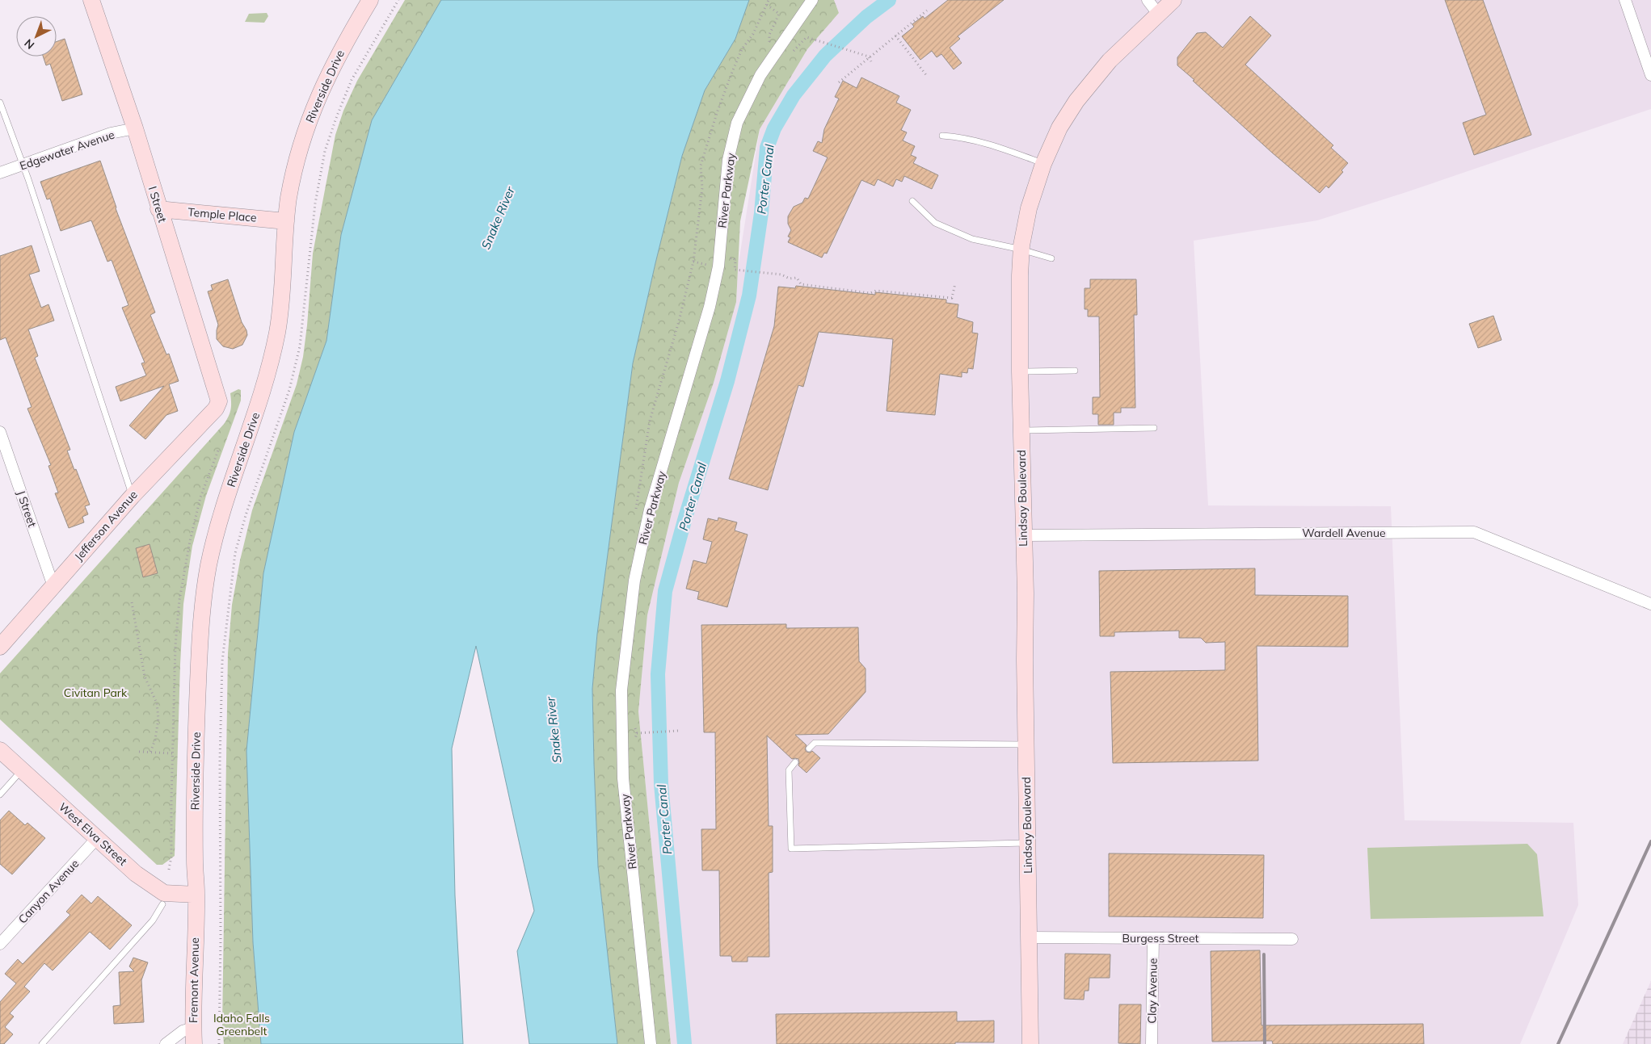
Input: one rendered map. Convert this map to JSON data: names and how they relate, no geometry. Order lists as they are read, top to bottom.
{
  "streets": {
    "street": [
      "Riverside Drive",
      "Edgewater Avenue",
      "River Parkway",
      "I Street",
      "Temple Place",
      "Lindsay Boulevard",
      "J Street",
      "Jefferson Avenue",
      "Wardell Avenue",
      "West Elva Street",
      "Canyon Avenue",
      "Burgess Street",
      "Fremont Avenue",
      "Clay Avenue"
    ]
  },
  "crossings": [
    ["Riverside Drive", "Temple Place"],
    ["Riverside Drive", "West Elva Street"],
    ["Riverside Drive", "Fremont Avenue"],
    ["Edgewater Avenue", "I Street"],
    ["I Street", "Temple Place"],
    ["I Street", "Jefferson Avenue"],
    ["Lindsay Boulevard", "Wardell Avenue"],
    ["Lindsay Boulevard", "Burgess Street"],
    ["J Street", "Jefferson Avenue"],
    ["West Elva Street", "Canyon Avenue"],
    ["Burgess Street", "Clay Avenue"]
  ],
  "water": ["Porter Canal", "Snake River"],
  "parks": ["Civitan Park", "Idaho Falls Greenbelt"],
  "north": "bottom left"
}
